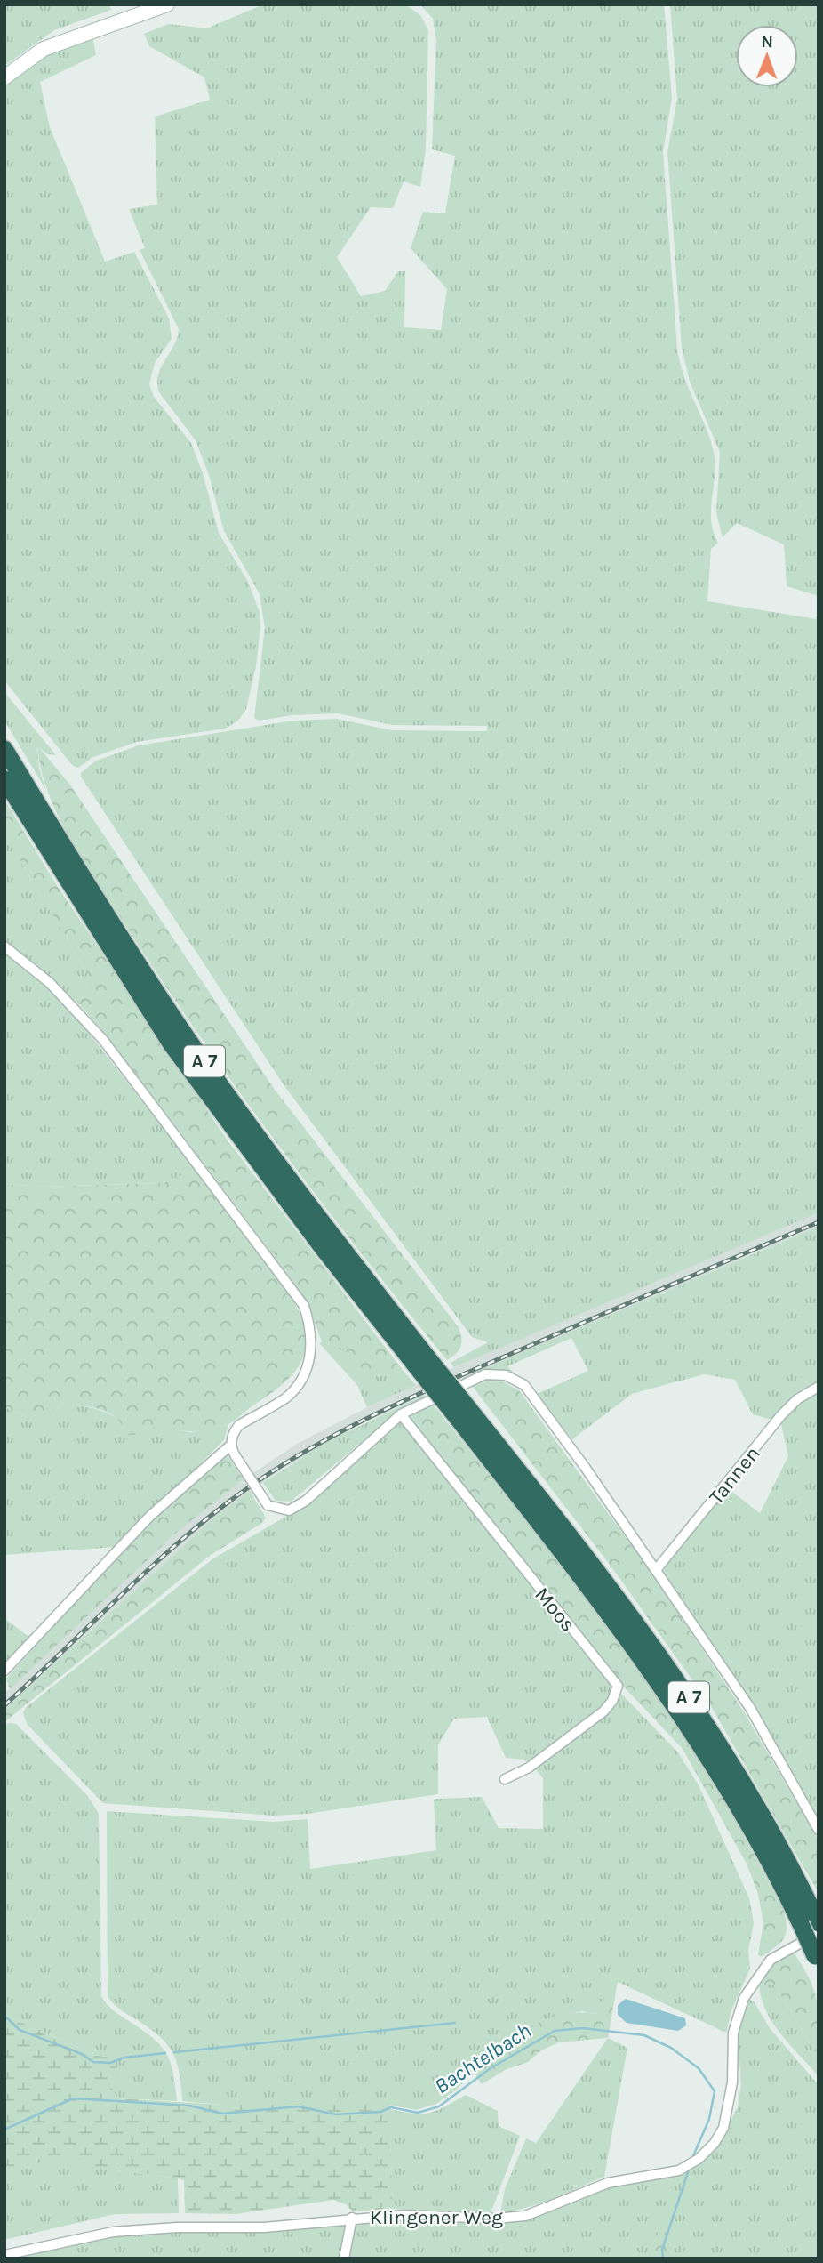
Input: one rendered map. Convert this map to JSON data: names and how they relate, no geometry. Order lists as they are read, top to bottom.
{
  "streets": {
    "highway": ["A 7"],
    "street": ["Tannen", "Moos", "Klingener Weg"]
  },
  "crossings": [
    ["A 7", "Klingener Weg"]
  ],
  "water": ["Bachtelbach"],
  "north": "top"
}
